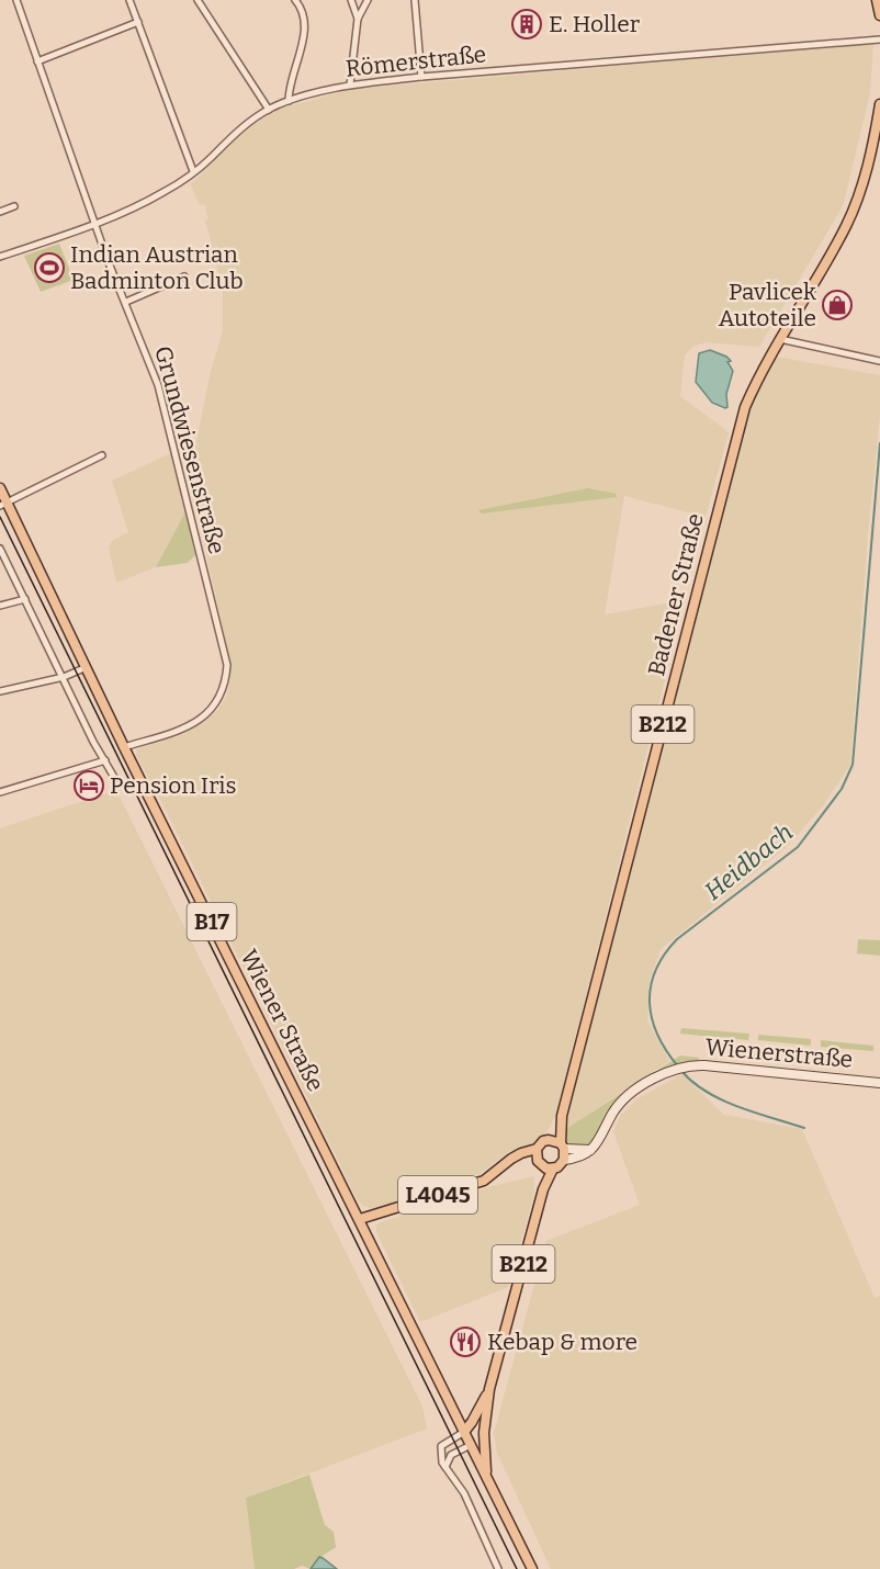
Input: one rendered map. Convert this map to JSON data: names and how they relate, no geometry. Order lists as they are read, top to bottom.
{
  "streets": {
    "main road": [
      "Badener Straße",
      "B212",
      "B17",
      "Wiener Straße",
      "L4045"
    ],
    "street": ["Römerstraße", "Grundwiesenstraße", "Wienerstraße"]
  },
  "crossings": [
    ["Römerstraße", "Grundwiesenstraße"],
    ["Grundwiesenstraße", "Wiener Straße"],
    ["Badener Straße", "B212"],
    ["Badener Straße", "L4045"],
    ["B212", "Wiener Straße"],
    ["B212", "L4045"],
    ["Wiener Straße", "L4045"]
  ],
  "water": ["Heidbach"],
  "places": {
    "building": ["E. Holler"],
    "sports": ["Indian Austrian Badminton Club"],
    "shop": ["Pavlicek Autoteile"],
    "hotel": ["Pension Iris"],
    "restaurant": ["Kebap & more"]
  }
}
